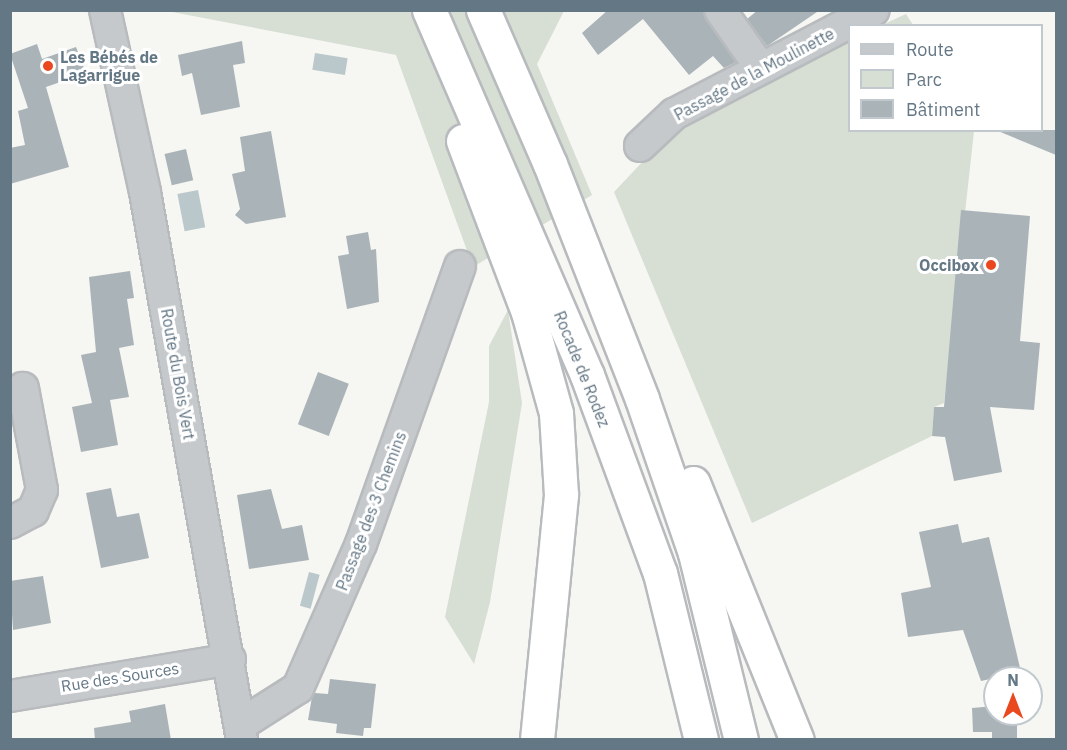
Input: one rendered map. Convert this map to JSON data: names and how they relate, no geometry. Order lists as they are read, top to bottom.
{
  "streets": {
    "highway": ["Rocade de Rodez"],
    "street": [
      "Passage de la Moulinette",
      "Route du Bois Vert",
      "Passage des 3 Chemins",
      "Rue des Sources"
    ]
  },
  "crossings": [
    ["Route du Bois Vert", "Passage des 3 Chemins"],
    ["Route du Bois Vert", "Rue des Sources"]
  ],
  "places": ["Les Bébés de Lagarrigue", "Occibox"],
  "legend": ["Route", "Parc", "Bâtiment"],
  "north": "top"
}
